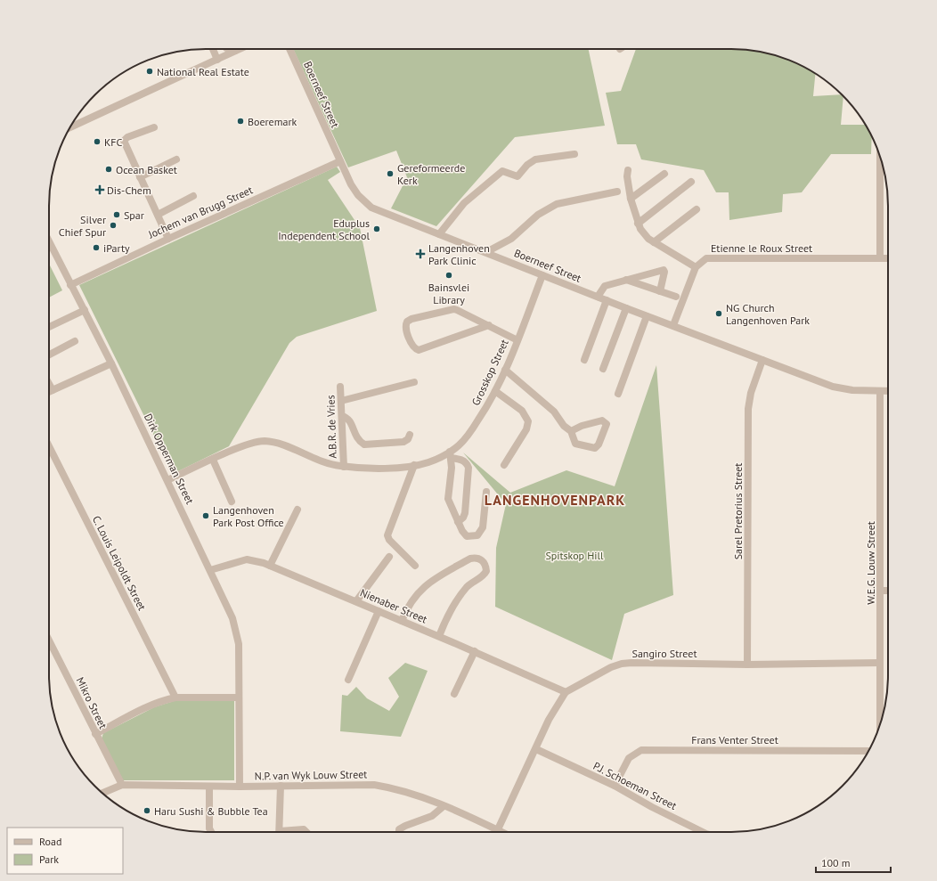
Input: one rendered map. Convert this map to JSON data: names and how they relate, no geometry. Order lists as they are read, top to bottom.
{
  "streets": {
    "street": [
      "Boerneef Street",
      "Jochem van Brugg Street",
      "Etienne le Roux Street",
      "Grosskop Street",
      "A.B.R. de Vries",
      "Dirk Opperman Street",
      "Sarel Pretorius Street",
      "C. Louis Leipoldt Street",
      "W.E.G. Louw Street",
      "Nienaber Street",
      "Sangiro Street",
      "Mikro Street",
      "Frans Venter Street",
      "N.P. van Wyk Louw Street",
      "P.J. Schoeman Street"
    ]
  },
  "crossings": [
    ["Boerneef Street", "Jochem van Brugg Street"],
    ["Boerneef Street", "Grosskop Street"],
    ["Boerneef Street", "Sarel Pretorius Street"],
    ["Boerneef Street", "W.E.G. Louw Street"],
    ["Jochem van Brugg Street", "Dirk Opperman Street"],
    ["Grosskop Street", "A.B.R. de Vries"],
    ["Grosskop Street", "Dirk Opperman Street"],
    ["Dirk Opperman Street", "Nienaber Street"],
    ["Dirk Opperman Street", "N.P. van Wyk Louw Street"],
    ["Sarel Pretorius Street", "Sangiro Street"],
    ["W.E.G. Louw Street", "Sangiro Street"],
    ["Nienaber Street", "Sangiro Street"],
    ["Sangiro Street", "N.P. van Wyk Louw Street"],
    ["Sangiro Street", "P.J. Schoeman Street"],
    ["Mikro Street", "N.P. van Wyk Louw Street"],
    ["Frans Venter Street", "P.J. Schoeman Street"]
  ],
  "districts": ["LANGENHOVENPARK"],
  "parks": ["Spitskop Hill"],
  "places": {
    "other": [
      "National Real Estate",
      "Boeremark",
      "KFC",
      "Ocean Basket",
      "Gereformeerde Kerk",
      "Spar",
      "Silver Chief Spur",
      "Eduplus Independent School",
      "iParty",
      "Bainsvlei Library",
      "NG Church Langenhoven Park",
      "Langenhoven Park Post Office",
      "Haru Sushi & Bubble Tea"
    ],
    "health": ["Dis-Chem", "Langenhoven Park Clinic"]
  },
  "legend": ["Road", "Park"],
  "scale_bar": "100 m"
}
